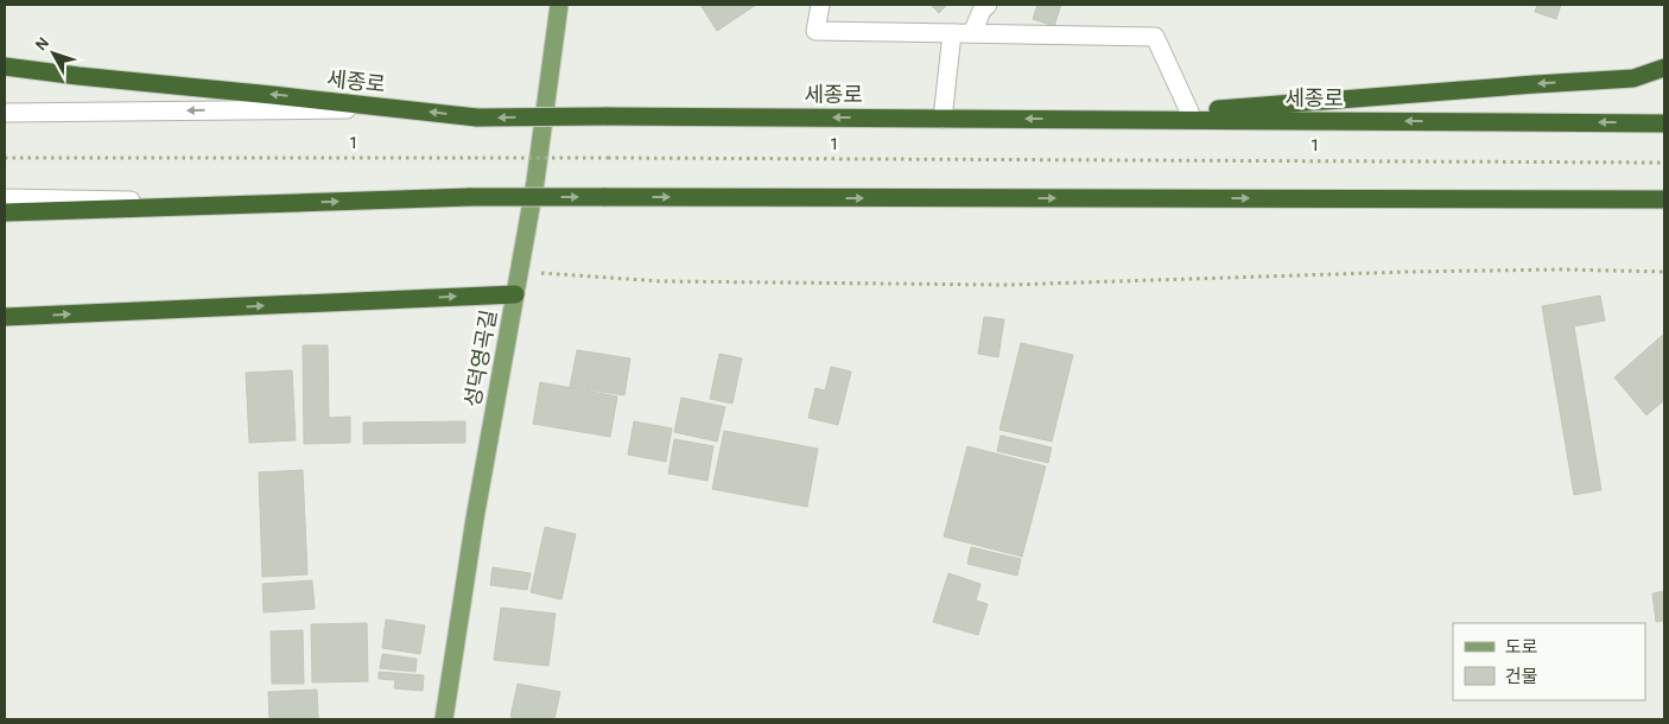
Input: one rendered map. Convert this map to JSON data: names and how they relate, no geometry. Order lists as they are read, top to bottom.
{
  "streets": {
    "highway": ["세종로", "1"],
    "main road": ["성덕영곡길"]
  },
  "legend": ["도로", "건물"],
  "north": "top left"
}
